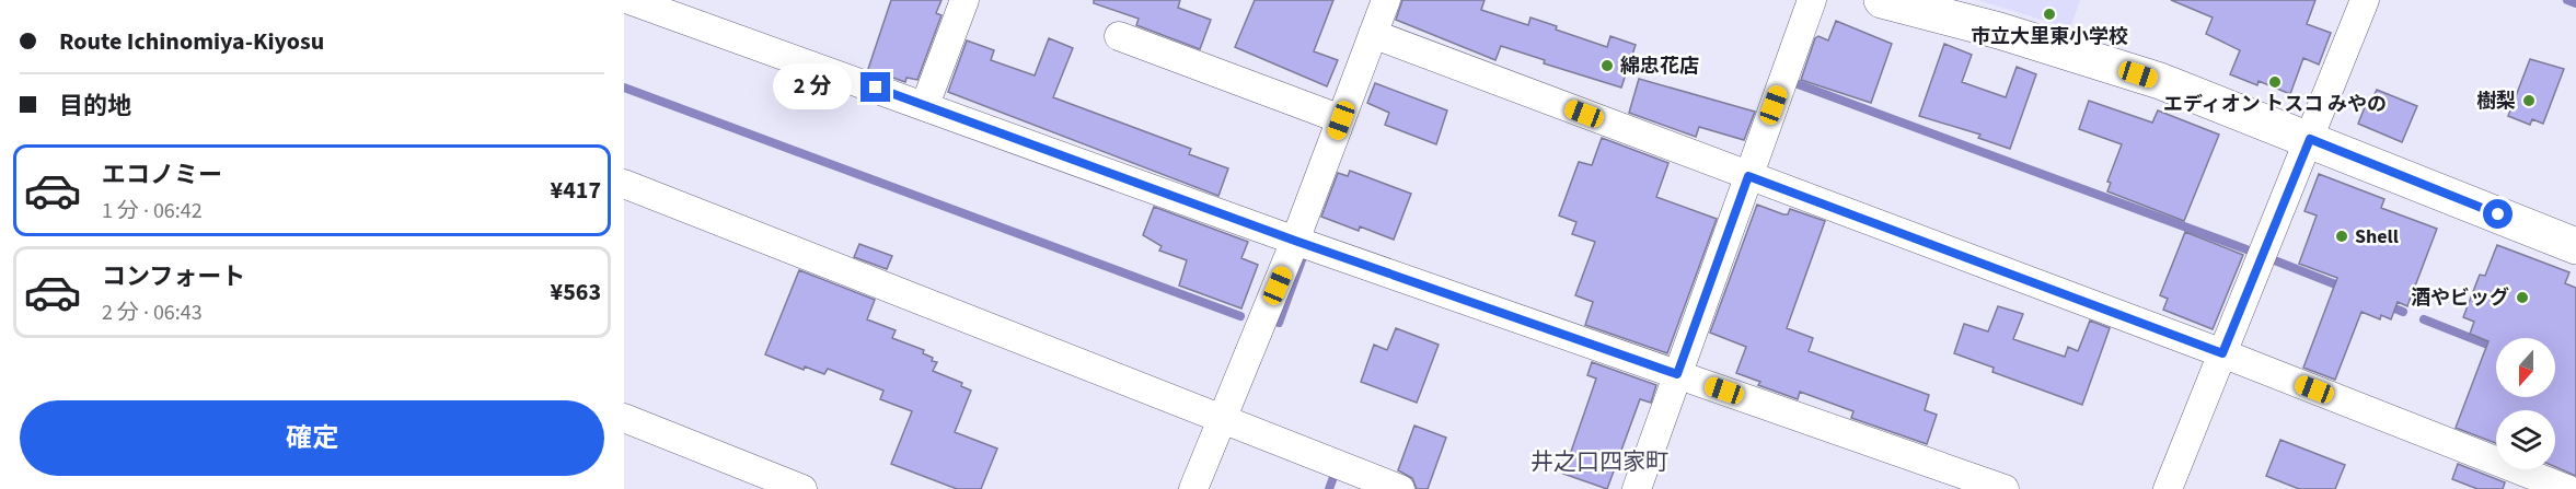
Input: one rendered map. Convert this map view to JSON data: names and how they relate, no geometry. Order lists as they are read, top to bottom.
{
  "districts": ["井之口四家町"],
  "places": [
    "市立大里東小学校",
    "綿忠花店",
    "エディオン トスコ みやの",
    "樹梨",
    "Shell",
    "酒やビッグ"
  ],
  "north": "bottom",
  "page": {
    "banner": ["Route Ichinomiya-Kiyosu", "目的地"],
    "bubble": "2 分",
    "list": [
      {
        "name": "エコノミー",
        "note": "1 分 · 06:42",
        "value": "¥417"
      },
      {
        "name": "コンフォート",
        "note": "2 分 · 06:43",
        "value": "¥563"
      }
    ],
    "buttons": "確定"
  }
}
